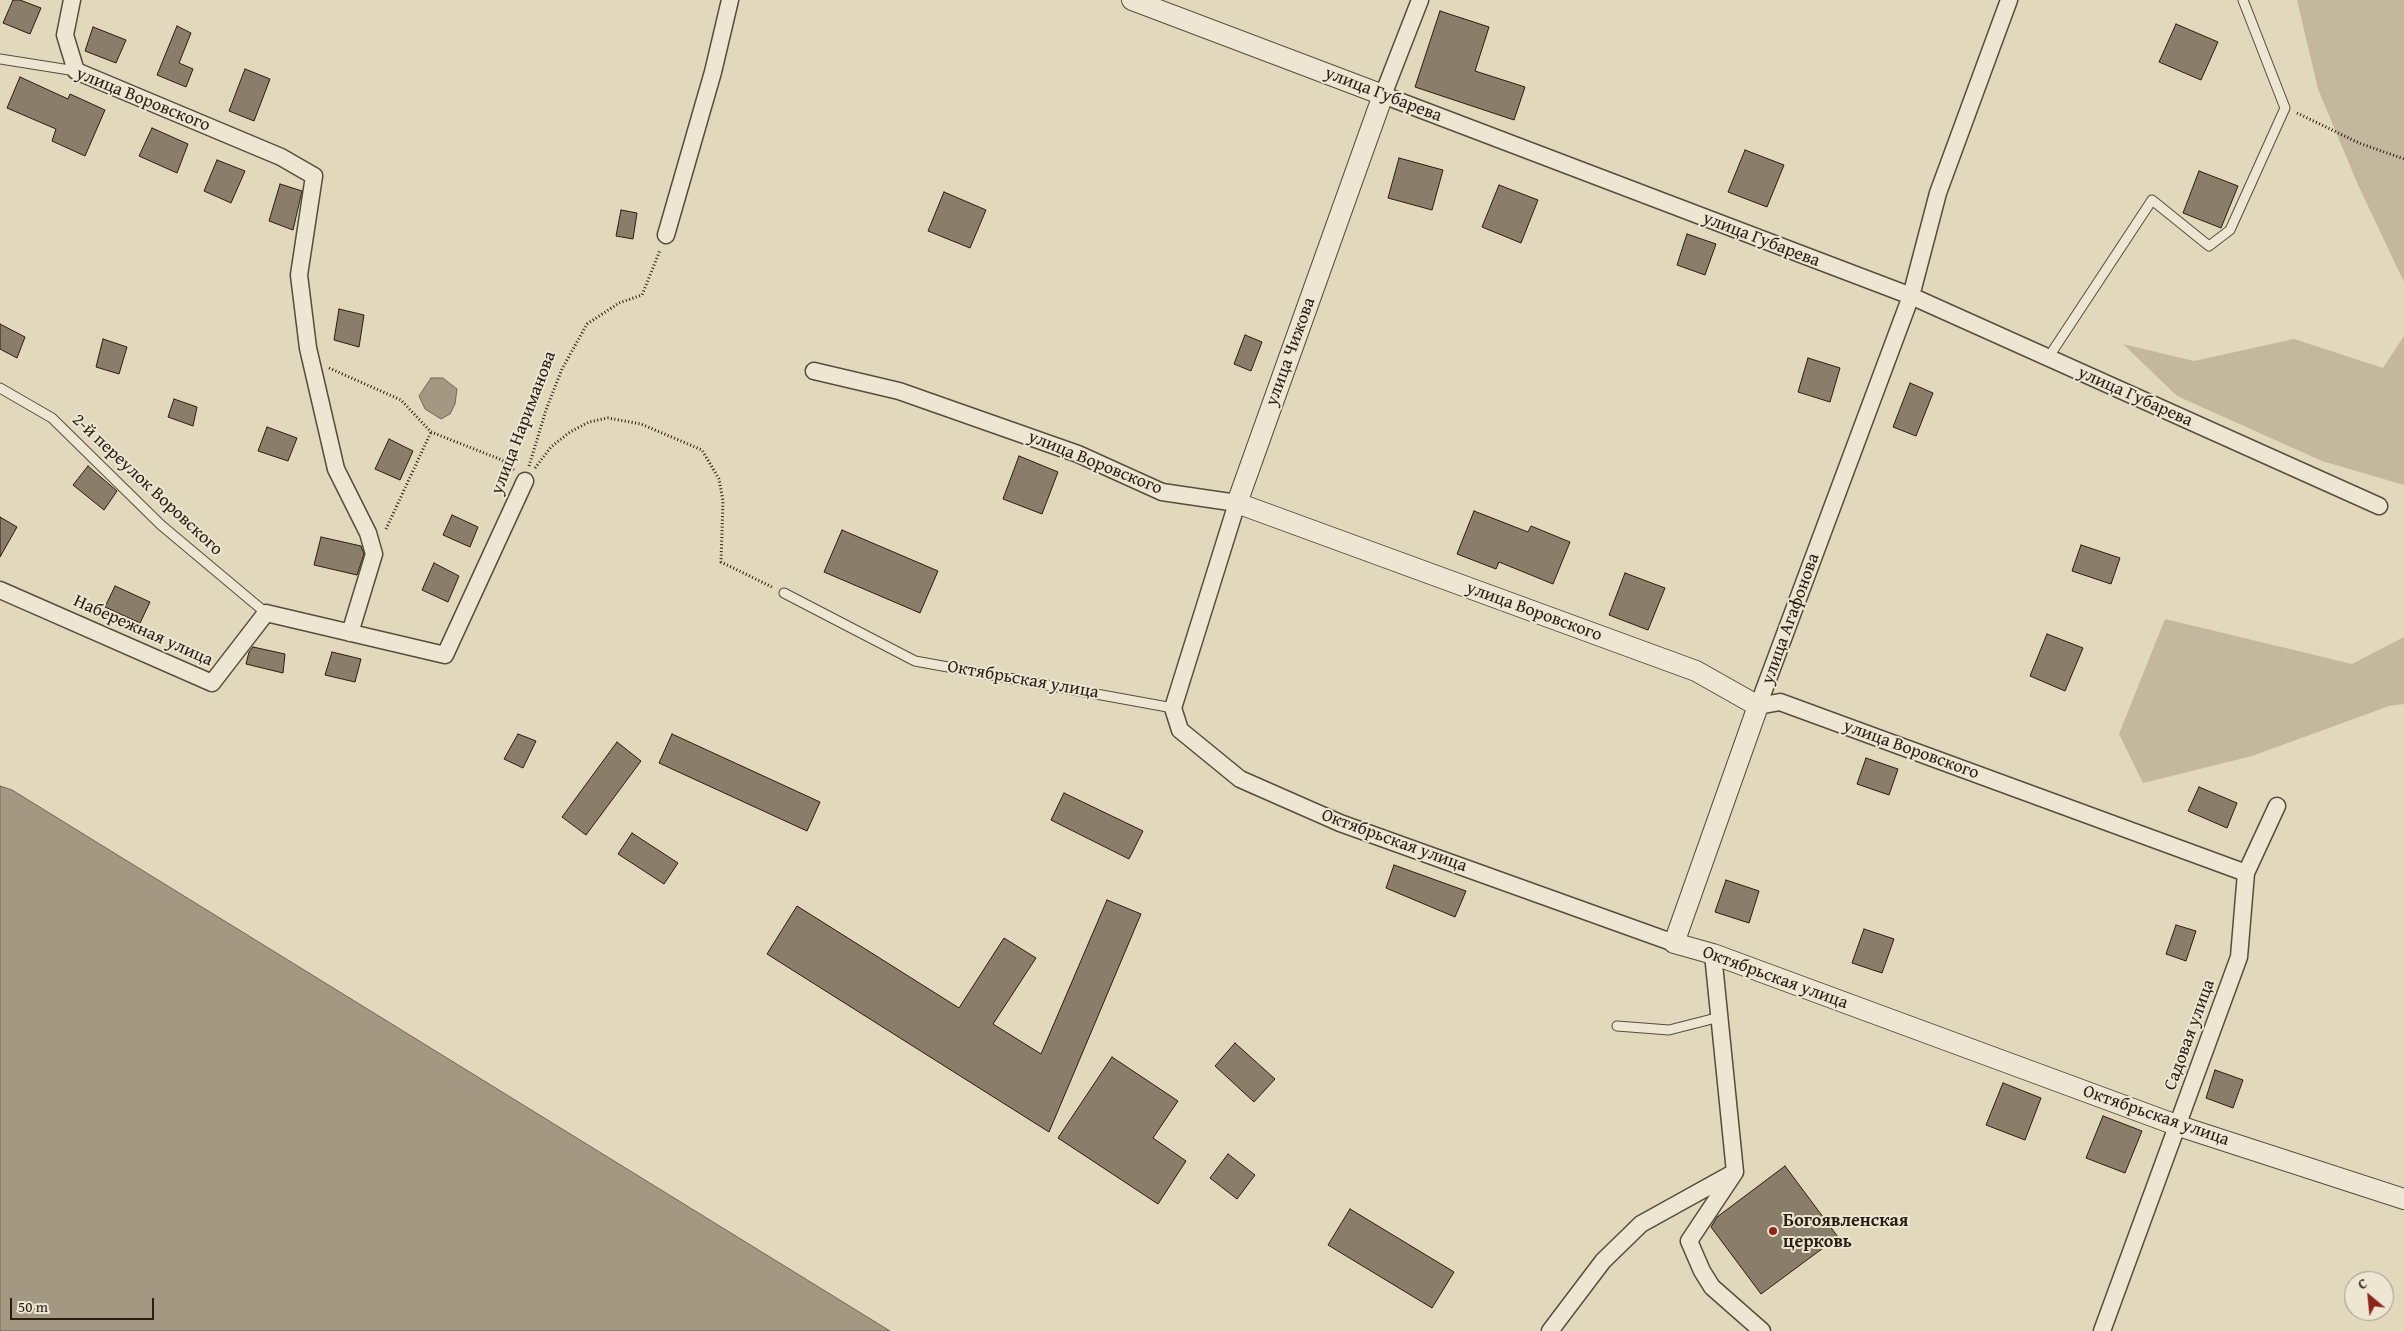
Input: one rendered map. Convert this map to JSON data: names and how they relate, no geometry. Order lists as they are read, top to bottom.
{
  "streets": {
    "street": [
      "улица Губарева",
      "улица Воровского",
      "улица Чижова",
      "улица Нариманова",
      "улица Агафонова",
      "Набережная улица",
      "Октябрьская улица",
      "Садовая улица"
    ],
    "lane": ["2-й переулок Воровского"]
  },
  "crossings": [
    ["улица Губарева", "улица Чижова"],
    ["улица Губарева", "улица Агафонова"],
    ["улица Воровского", "улица Чижова"],
    ["улица Воровского", "улица Агафонова"],
    ["улица Воровского", "Садовая улица"],
    ["улица Чижова", "Октябрьская улица"],
    ["2-й переулок Воровского", "Набережная улица"],
    ["улица Агафонова", "Октябрьская улица"],
    ["Октябрьская улица", "Садовая улица"]
  ],
  "places": ["Богоявленская церковь"],
  "scale_bar": "50 m",
  "north": "top left"
}
